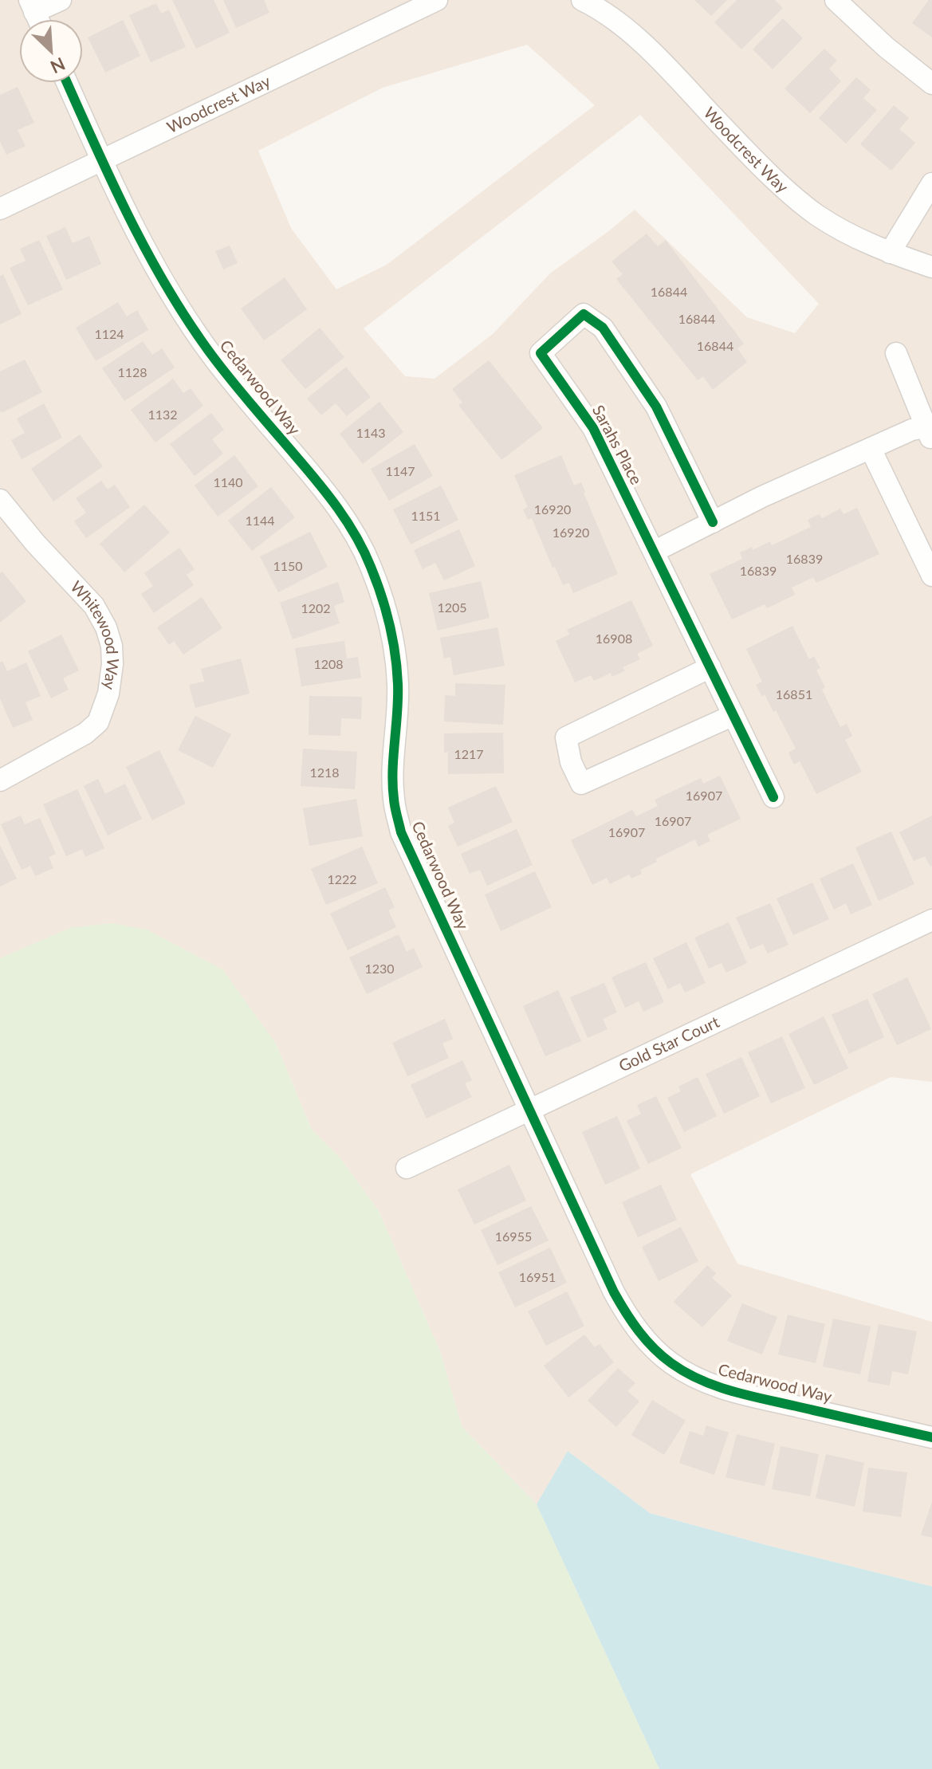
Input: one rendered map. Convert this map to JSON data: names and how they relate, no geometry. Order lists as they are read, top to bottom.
{
  "streets": {
    "street": [
      "Woodcrest Way",
      "Cedarwood Way",
      "Sarahs Place",
      "Whitewood Way",
      "Gold Star Court"
    ]
  },
  "crossings": [
    ["Woodcrest Way", "Cedarwood Way"],
    ["Cedarwood Way", "Gold Star Court"]
  ],
  "house_numbers": [
    "16844",
    "16844",
    "1124",
    "16844",
    "1128",
    "1132",
    "1143",
    "1147",
    "1140",
    "16920",
    "1151",
    "1144",
    "16920",
    "16839",
    "1150",
    "16839",
    "1205",
    "1202",
    "16908",
    "1208",
    "16851",
    "1217",
    "1218",
    "16907",
    "16907",
    "16907",
    "1222",
    "1230",
    "16955",
    "16951"
  ],
  "north": "bottom right"
}
